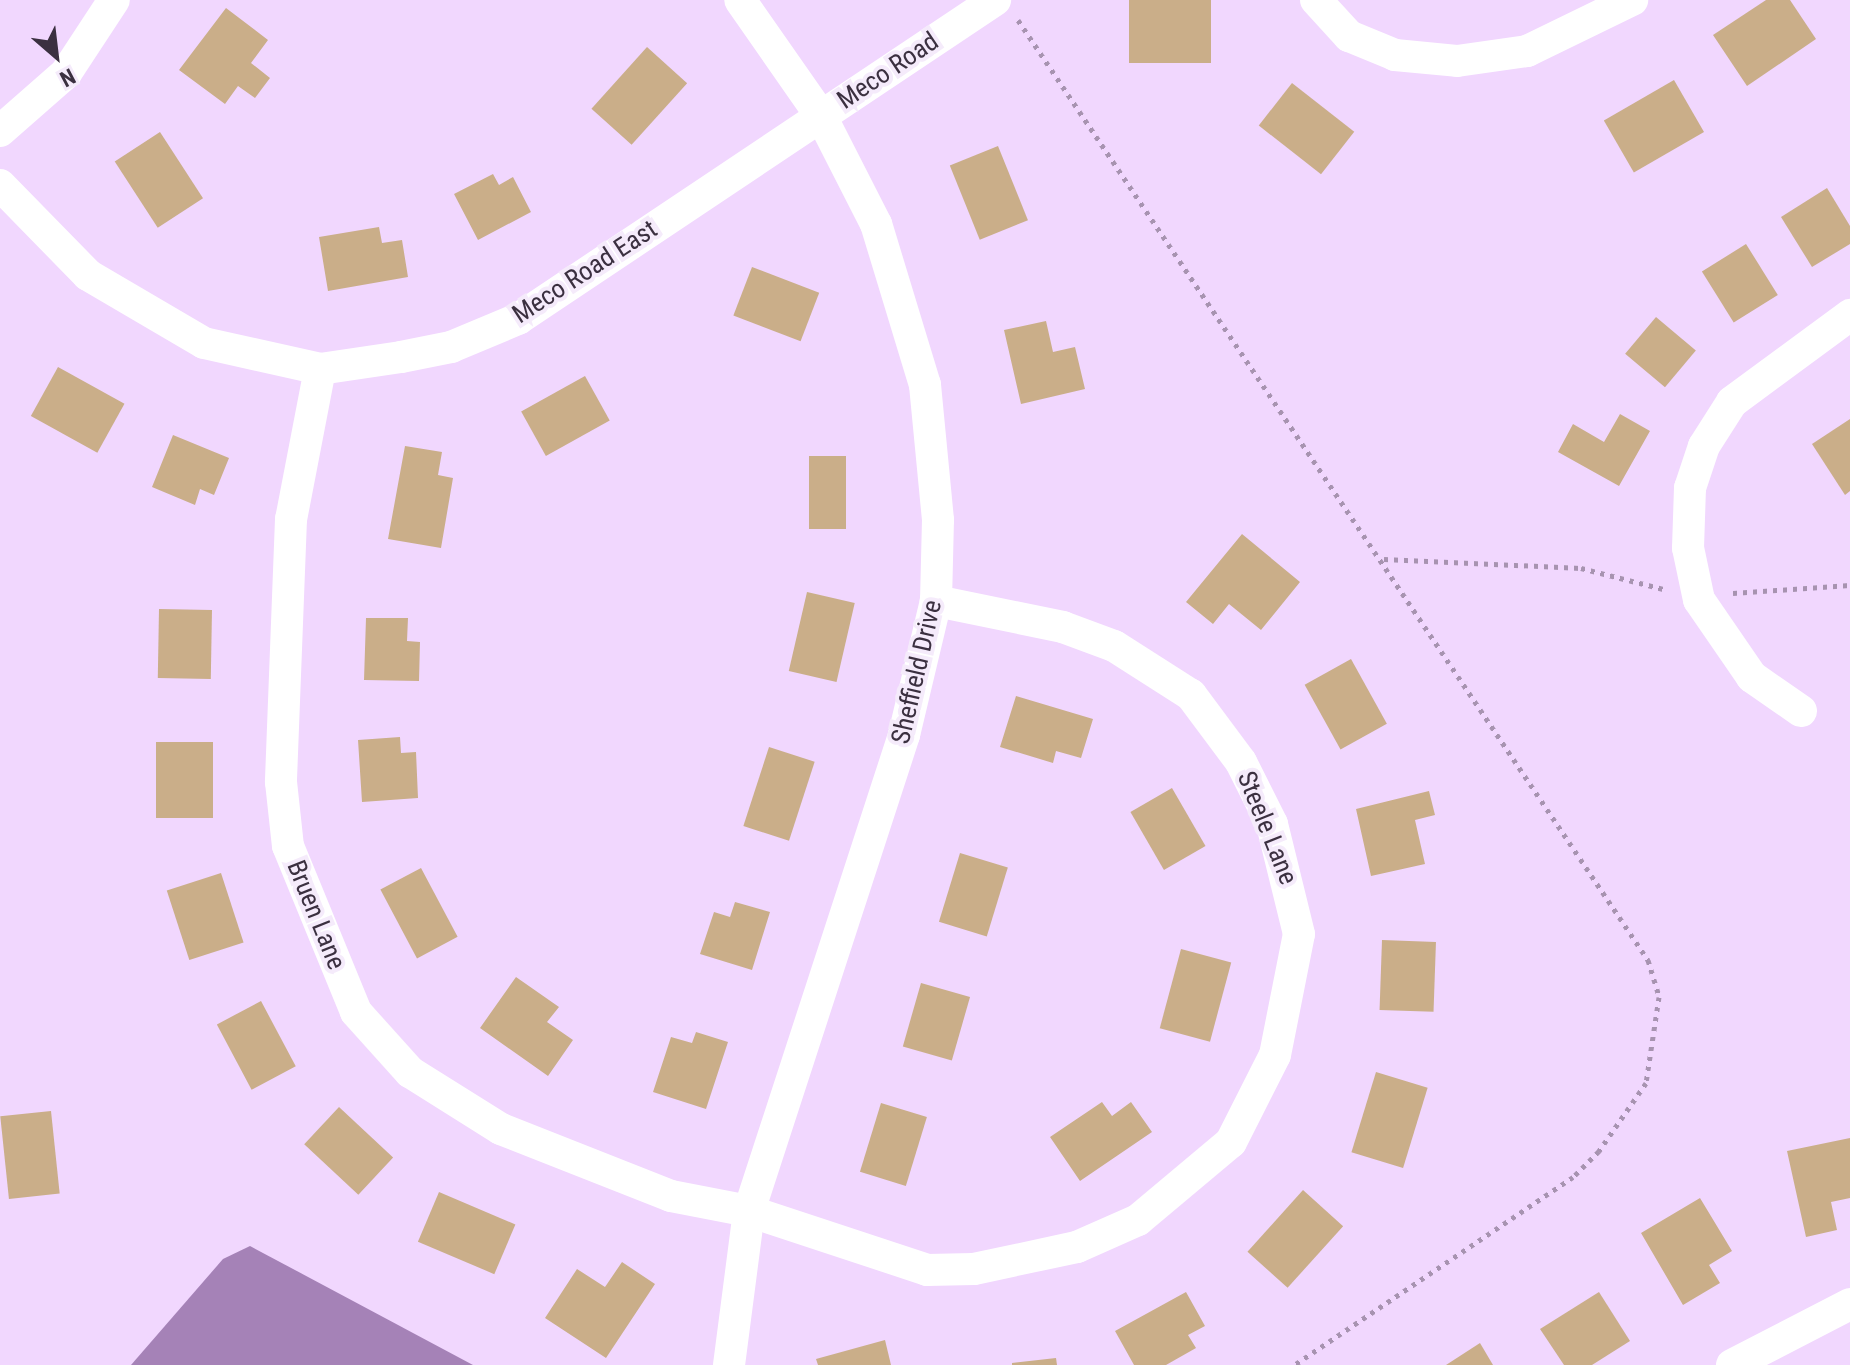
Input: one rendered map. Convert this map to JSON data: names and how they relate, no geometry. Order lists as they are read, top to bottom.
{
  "streets": {
    "street": [
      "Meco Road",
      "Meco Road East",
      "Sheffield Drive",
      "Steele Lane",
      "Bruen Lane"
    ]
  },
  "crossings": [
    ["Meco Road", "Meco Road East"],
    ["Meco Road", "Sheffield Drive"],
    ["Meco Road East", "Sheffield Drive"],
    ["Meco Road East", "Bruen Lane"],
    ["Sheffield Drive", "Steele Lane"],
    ["Sheffield Drive", "Bruen Lane"],
    ["Steele Lane", "Bruen Lane"]
  ],
  "north": "bottom right"
}
